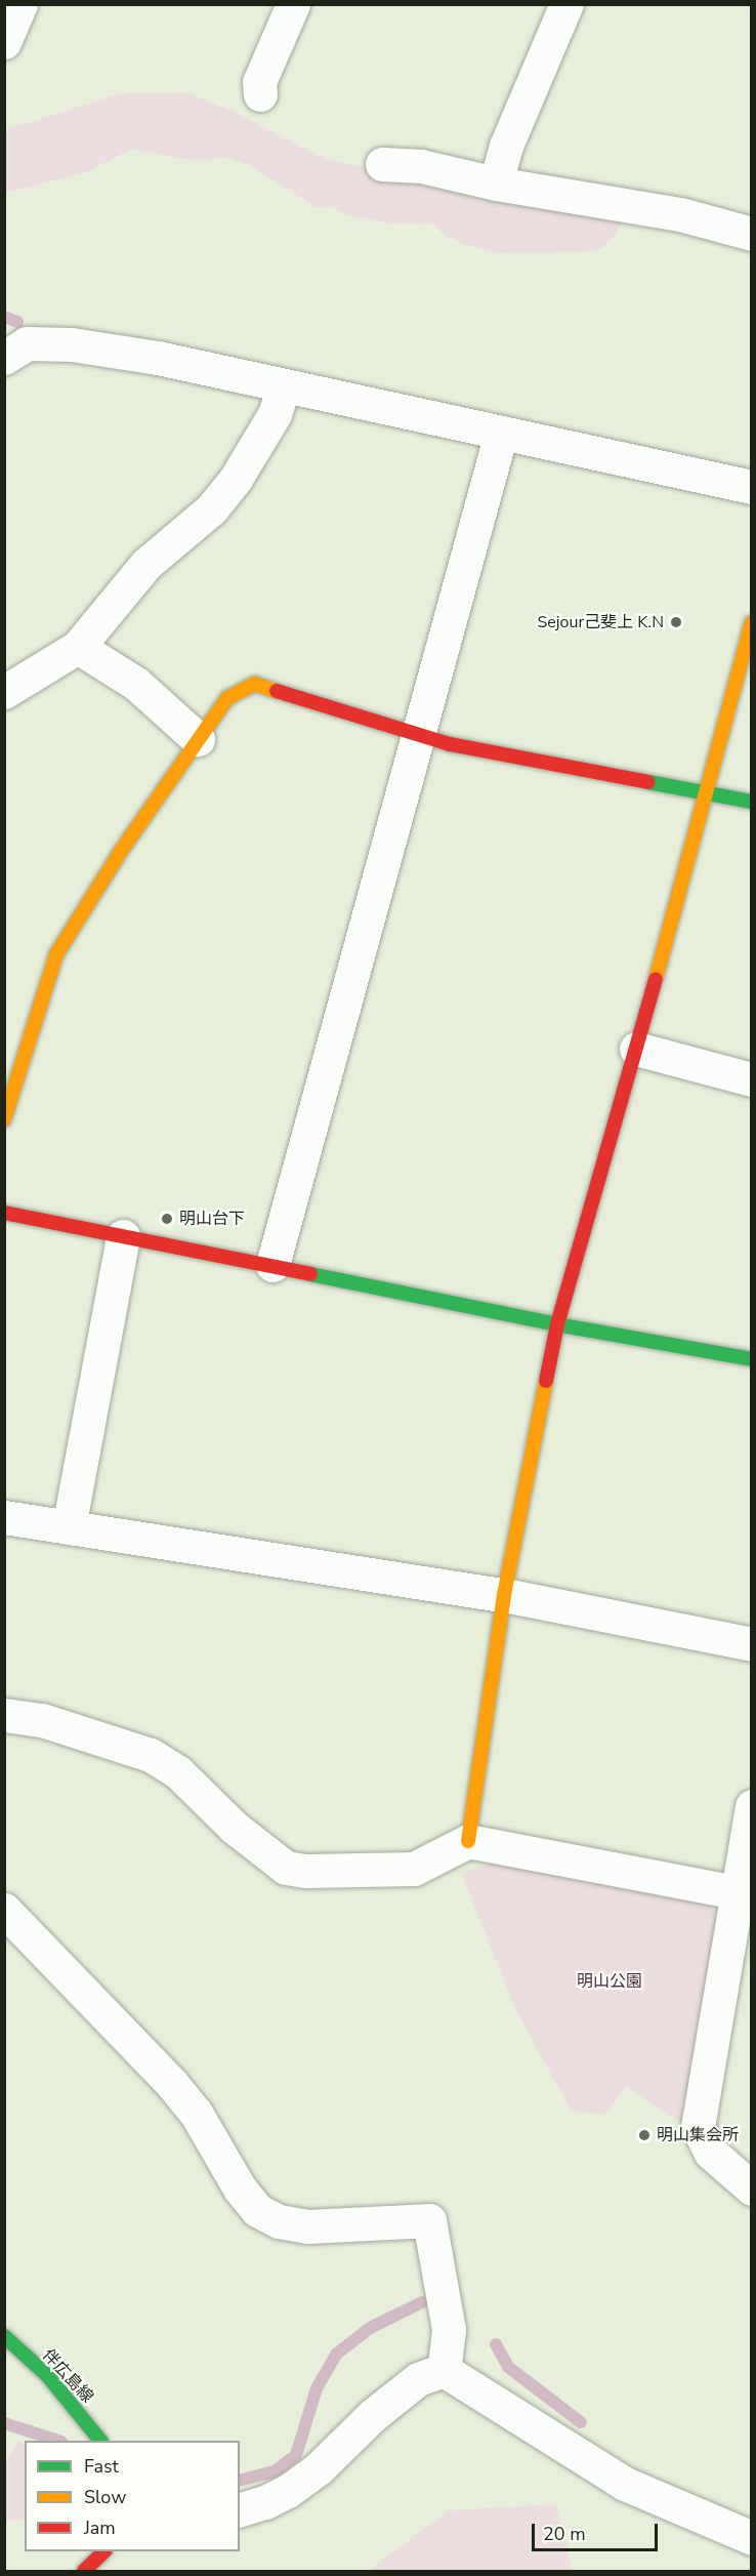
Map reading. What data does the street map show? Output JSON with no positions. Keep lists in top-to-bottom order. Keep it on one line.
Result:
{"streets":{"street":["伴広島線"]},"parks":["明山公園"],"places":["Sejour己斐上 K.N","明山台下","明山集会所"],"legend":["Fast","Slow","Jam"],"scale_bar":"20 m"}
